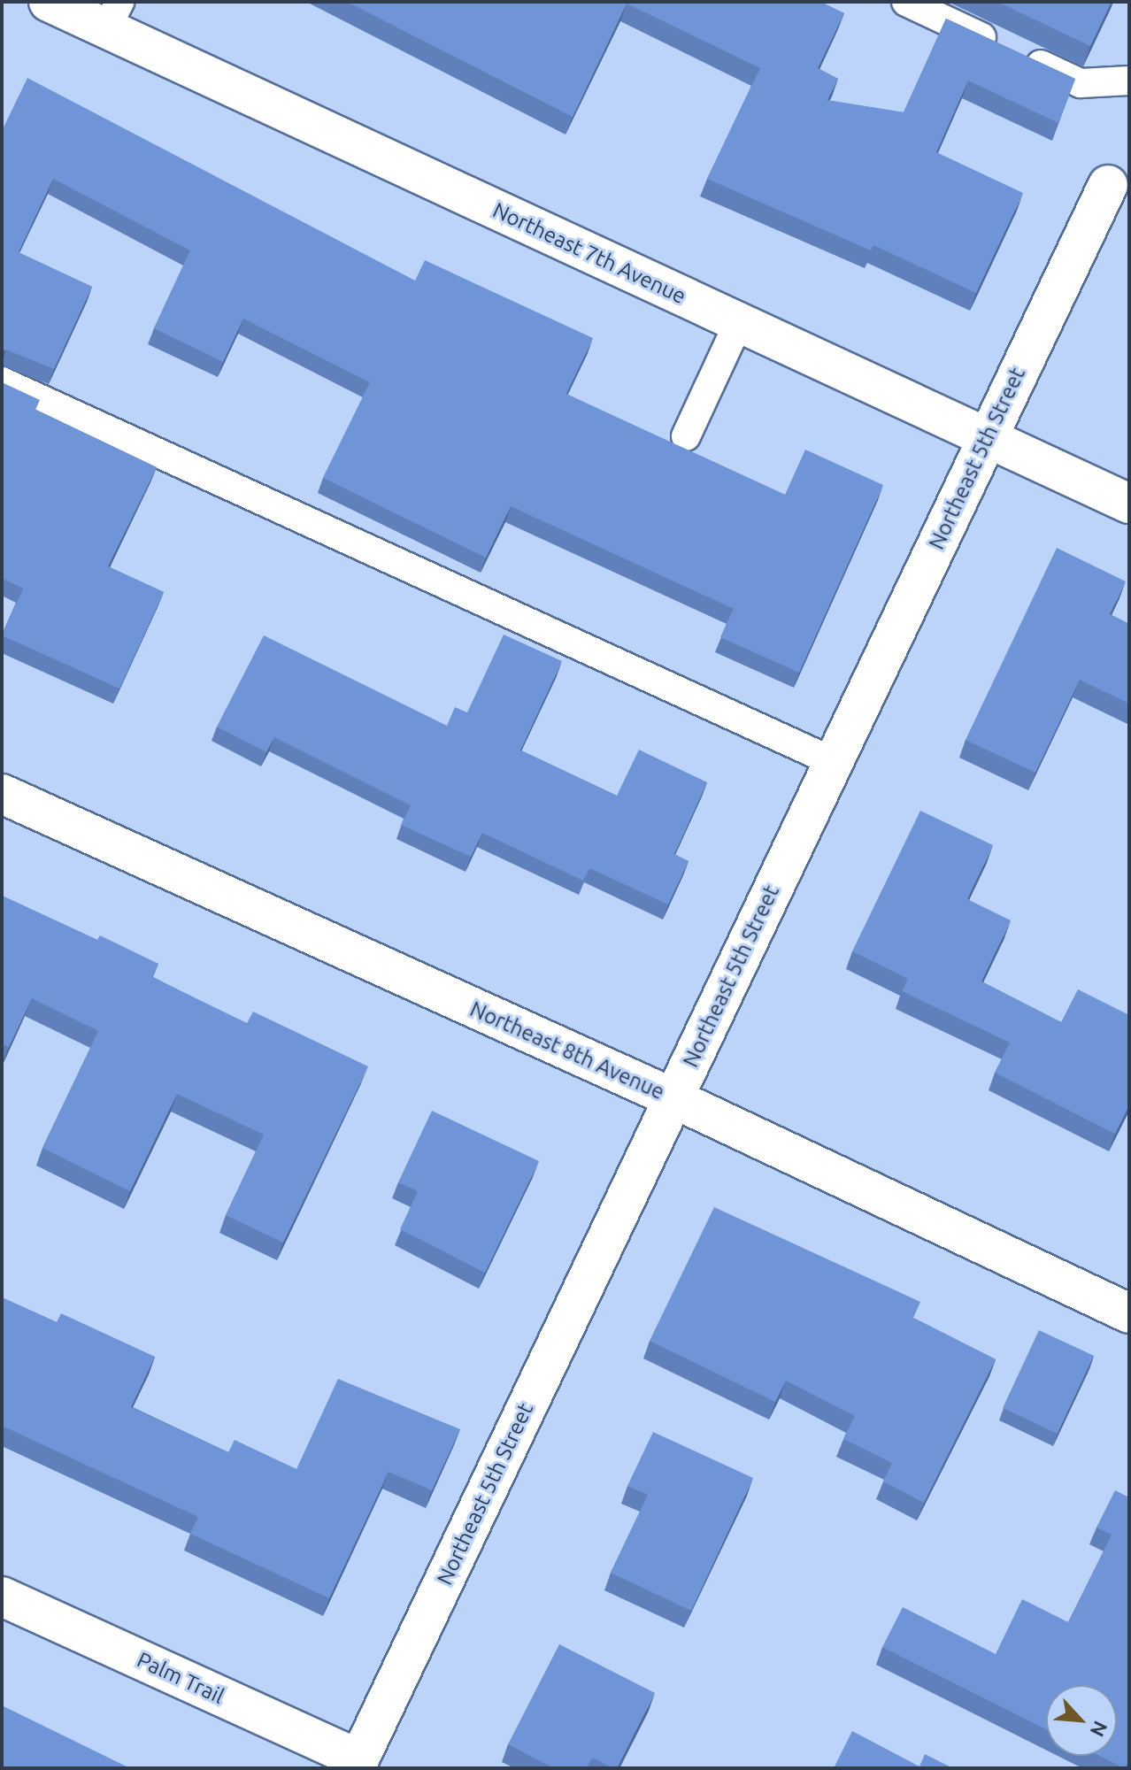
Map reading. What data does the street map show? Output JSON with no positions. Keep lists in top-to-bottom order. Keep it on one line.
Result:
{"streets":{"street":["Northeast 7th Avenue","Northeast 5th Street","Northeast 8th Avenue","Palm Trail"]},"crossings":[["Northeast 7th Avenue","Northeast 5th Street"],["Northeast 5th Street","Northeast 8th Avenue"],["Northeast 5th Street","Palm Trail"]],"north":"bottom right"}
